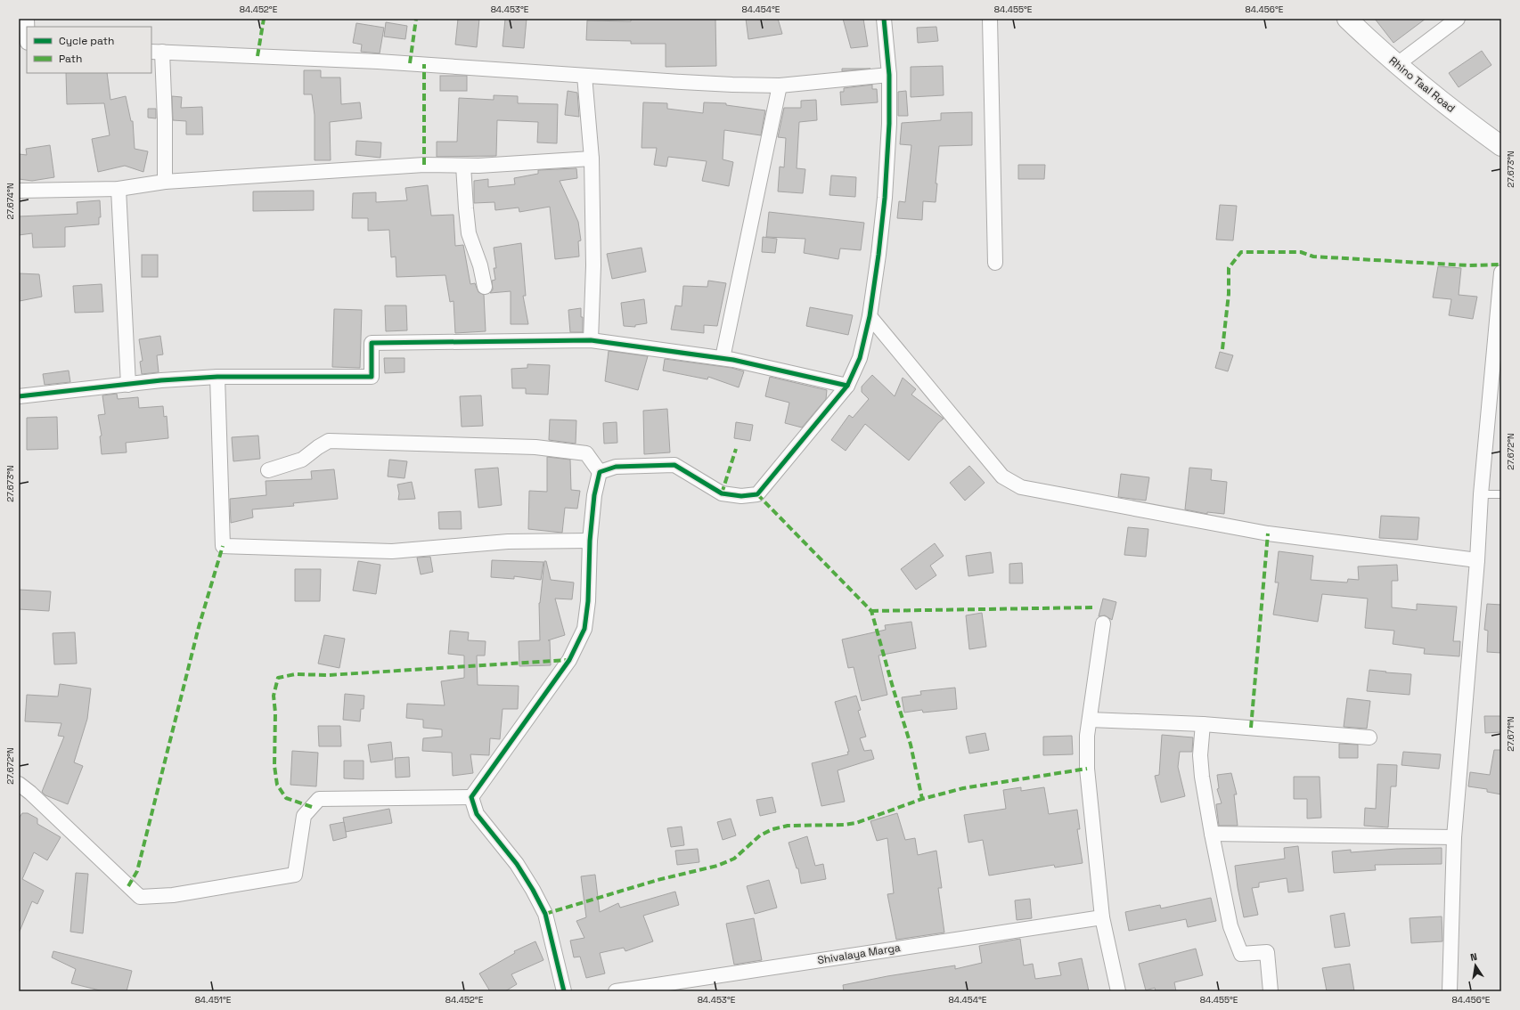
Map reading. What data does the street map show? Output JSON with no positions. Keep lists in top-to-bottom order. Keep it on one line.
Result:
{"streets":{"street":["Rhino Taal Road","Shivalaya Marga"]},"legend":["Cycle path","Path"],"north":"top","coordinates":["84.452°E","84.453°E","84.454°E","84.455°E","84.456°E","27.673°N","27.674°N","27.672°N","27.671°N","84.451°E"]}
